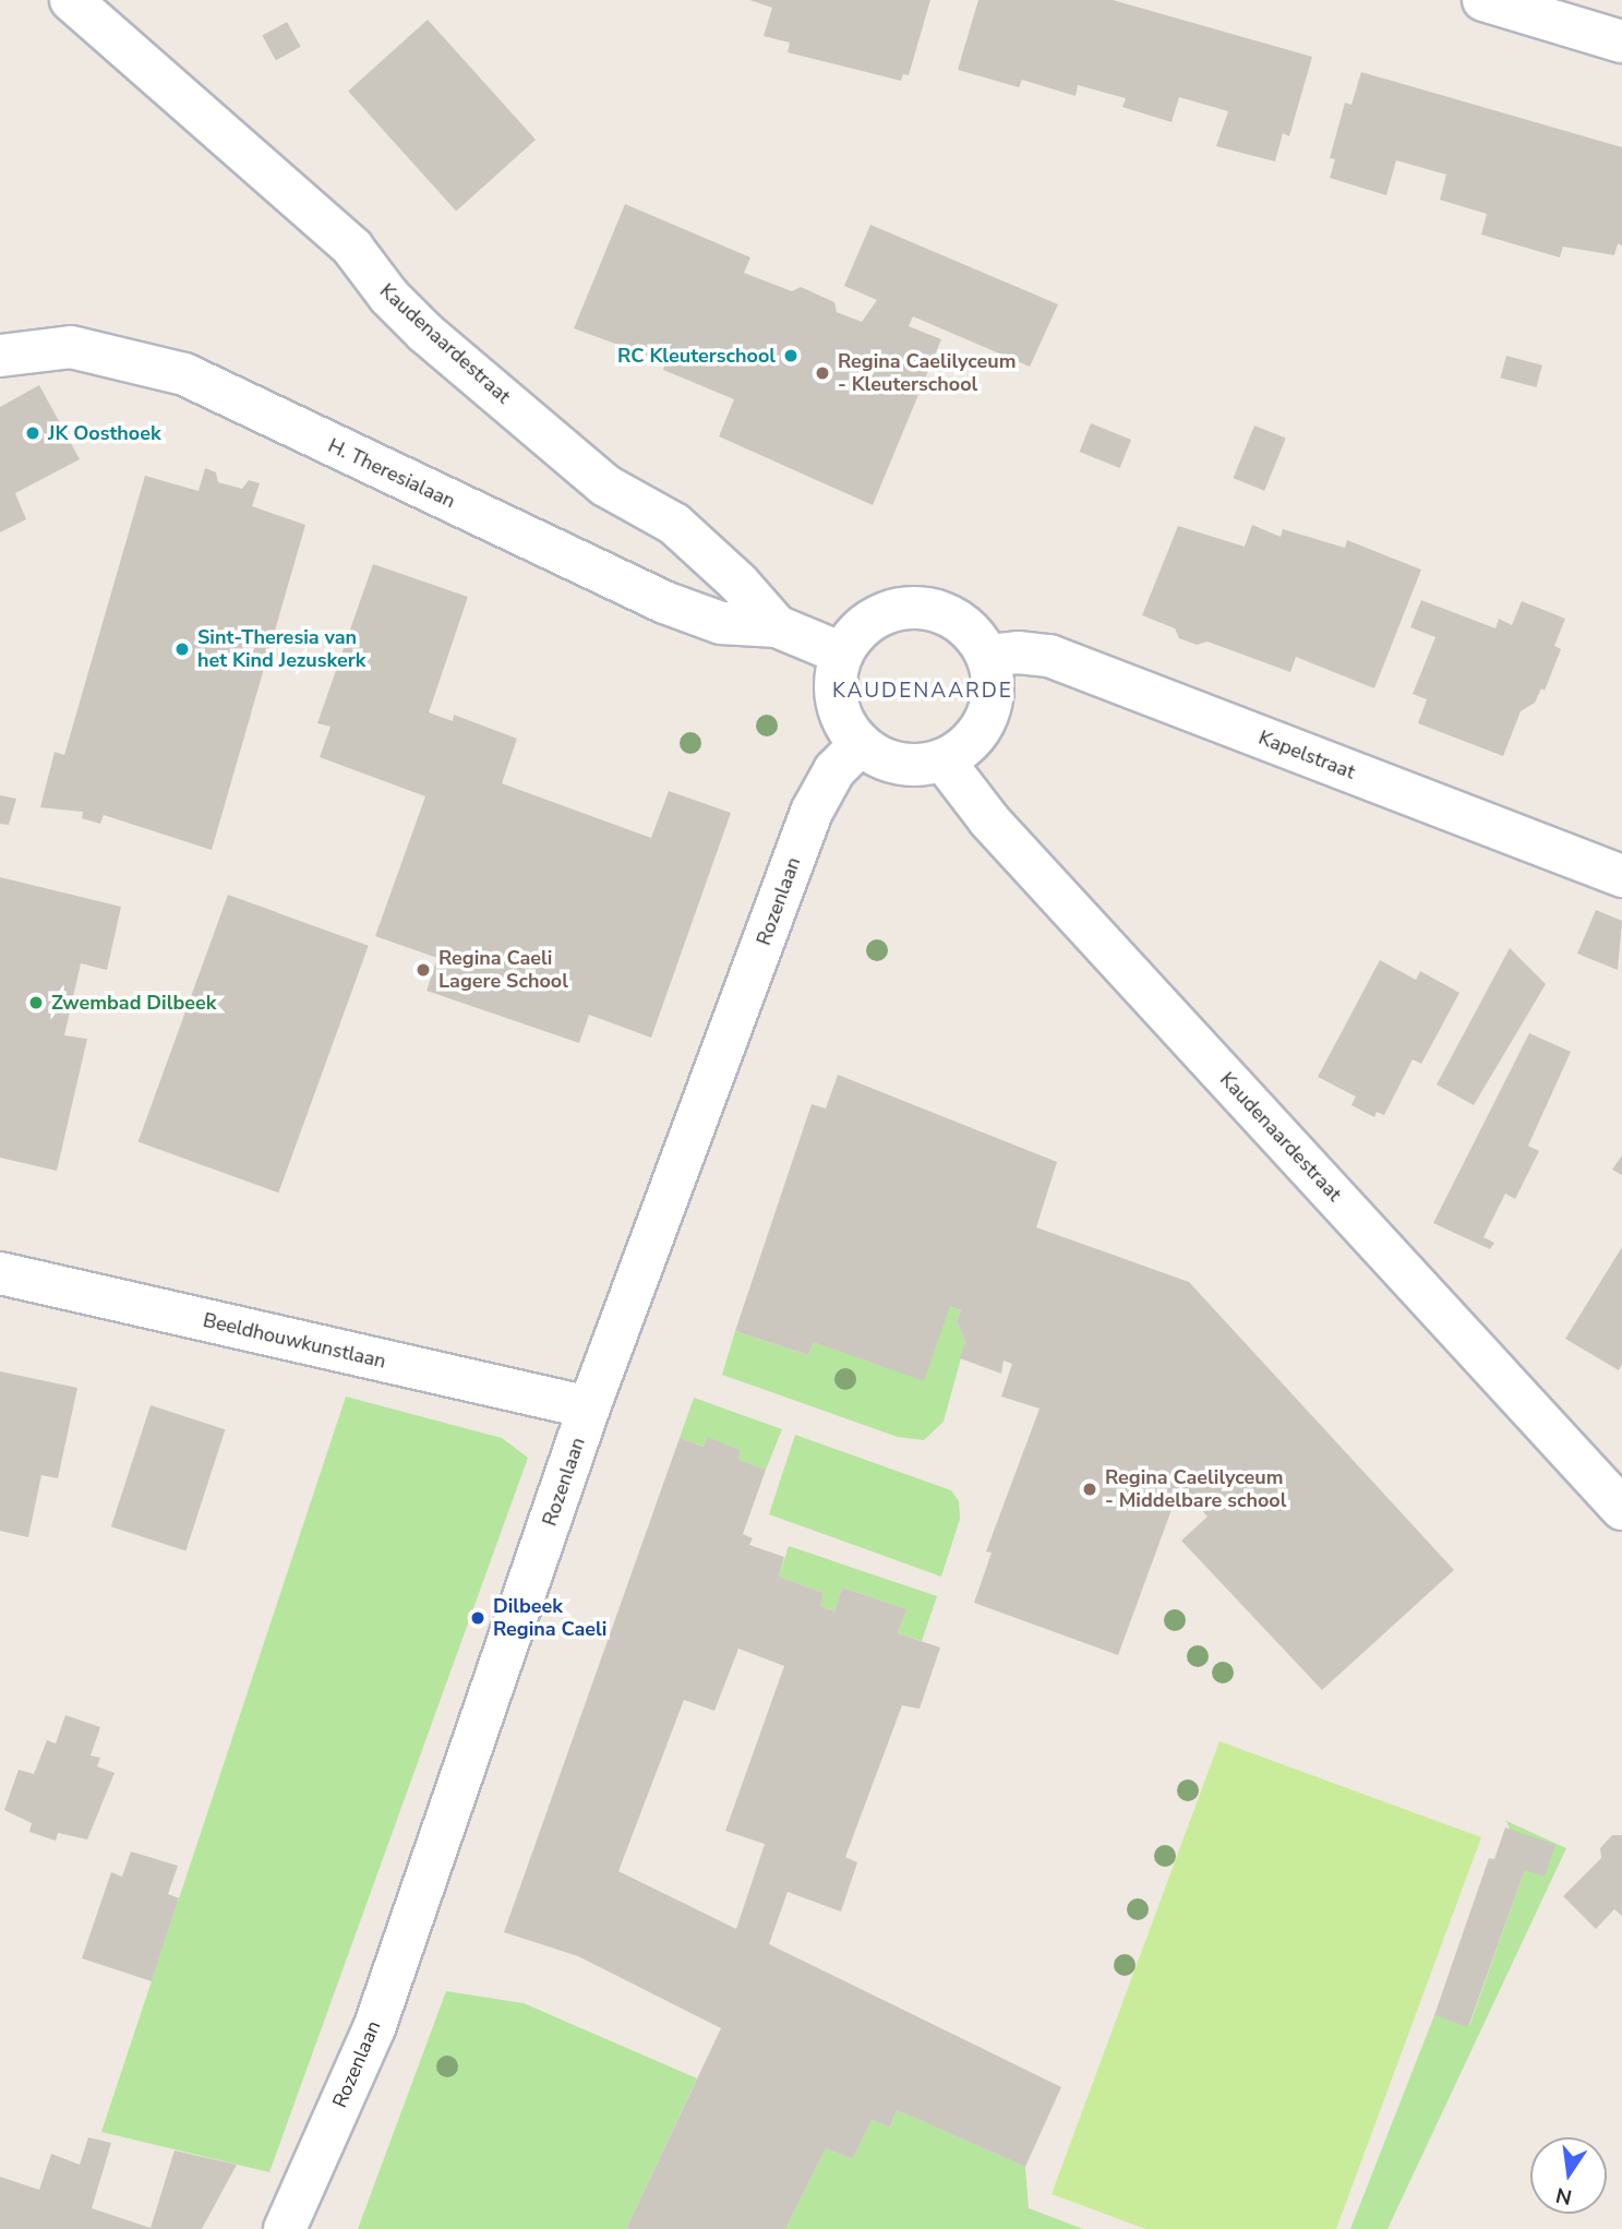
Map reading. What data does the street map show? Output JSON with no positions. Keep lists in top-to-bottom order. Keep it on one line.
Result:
{"streets":{"street":["Kaudenaardestraat","H. Theresialaan","Kapelstraat","Rozenlaan","Beeldhouwkunstlaan"]},"crossings":[["Kaudenaardestraat","H. Theresialaan"],["Kaudenaardestraat","Kapelstraat"],["Kaudenaardestraat","Rozenlaan"],["Kapelstraat","Rozenlaan"],["Rozenlaan","Beeldhouwkunstlaan"]],"districts":["KAUDENAARDE"],"places":["RC Kleuterschool","Regina Caelilyceum - Kleuterschool","JK Oosthoek","Sint-Theresia van het Kind Jezuskerk","Regina Caeli Lagere School","Zwembad Dilbeek","Regina Caelilyceum - Middelbare school","Dilbeek Regina Caeli"],"north":"bottom"}
